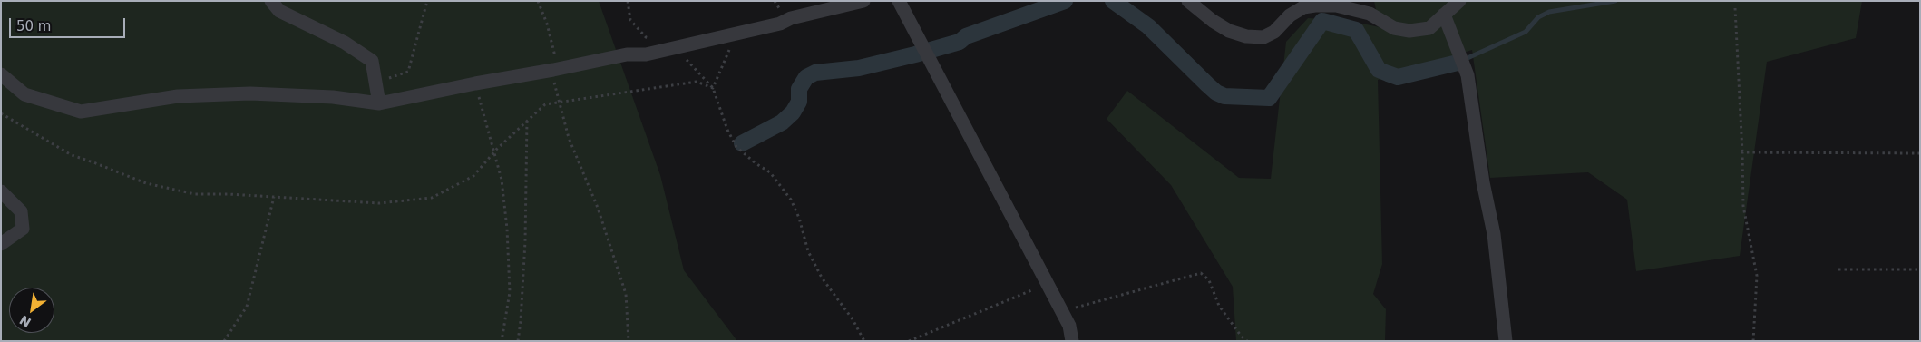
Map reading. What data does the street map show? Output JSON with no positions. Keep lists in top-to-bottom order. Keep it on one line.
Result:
{"scale_bar":"50 m","north":"bottom left"}
